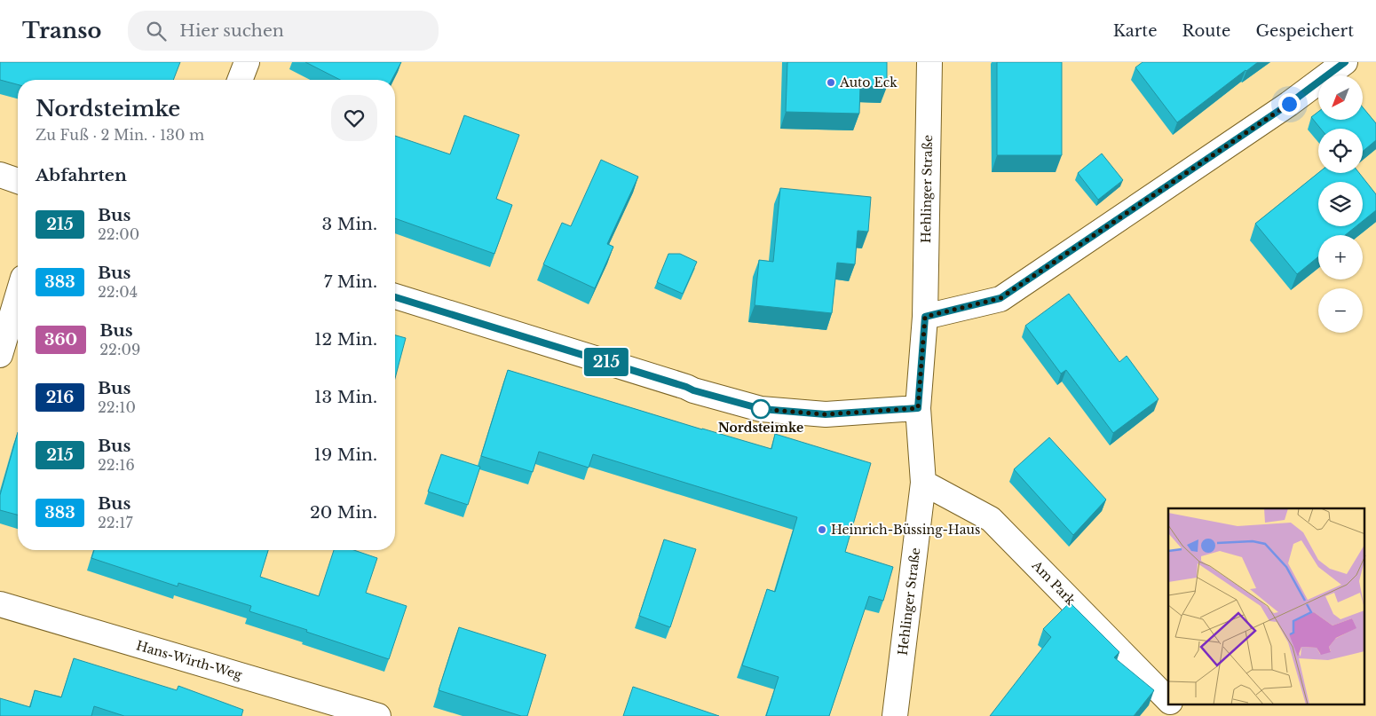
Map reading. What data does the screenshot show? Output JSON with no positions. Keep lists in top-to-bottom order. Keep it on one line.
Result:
{"streets":{"street":["Hehlinger Straße","Am Park","Hans-Wirth-Weg"]},"crossings":[["Hehlinger Straße","Am Park"]],"places":["Auto Eck","Nordsteimke","Heinrich-Büssing-Haus"],"lines":["bus line 215"],"north":"bottom left","page":{"header":"Transo","search":"Hier suchen","nav":["Karte","Route","Gespeichert"],"on_map":"215","map_buttons":["+","−"],"heading":[["Nordsteimke","Zu Fuß · 2 Min. · 130 m"],"Abfahrten"],"list":[{"mark":"215","name":"Bus","note":"22:00","value":"3 Min."},{"mark":"383","name":"Bus","note":"22:04","value":"7 Min."},{"mark":"360","name":"Bus","note":"22:09","value":"12 Min."},{"mark":"216","name":"Bus","note":"22:10","value":"13 Min."},{"mark":"215","name":"Bus","note":"22:16","value":"19 Min."},{"mark":"383","name":"Bus","note":"22:17","value":"20 Min."}]}}
